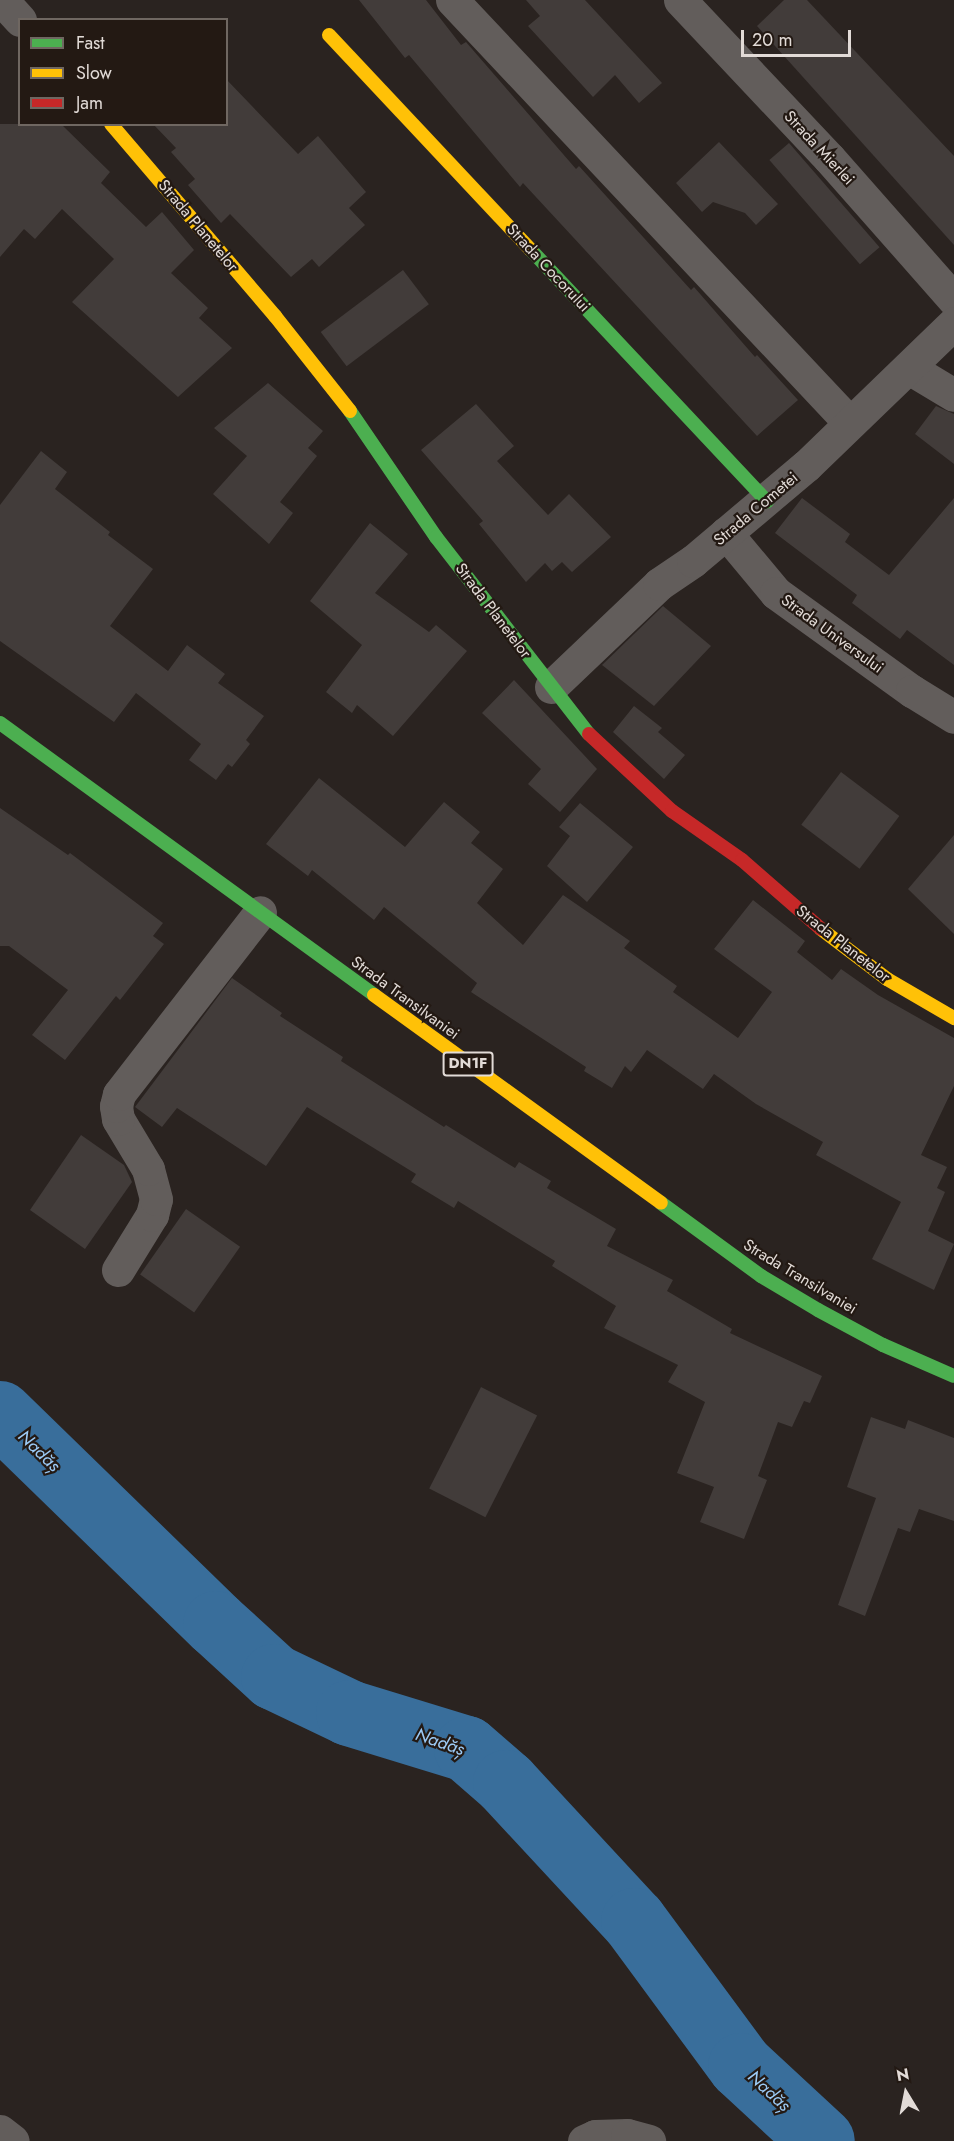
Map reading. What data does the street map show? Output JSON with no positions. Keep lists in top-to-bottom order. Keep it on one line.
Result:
{"streets":{"street":["Strada Mierlei","Strada Planetelor","Strada Cocorului","Strada Cometei","Strada Universului","Strada Transilvaniei","DN1F"]},"crossings":[["Strada Planetelor","Strada Cometei"],["Strada Cocorului","Strada Cometei"],["Strada Cometei","Strada Universului"]],"water":["Nadăș"],"legend":["Fast","Slow","Jam"],"scale_bar":"20 m","north":"top"}
